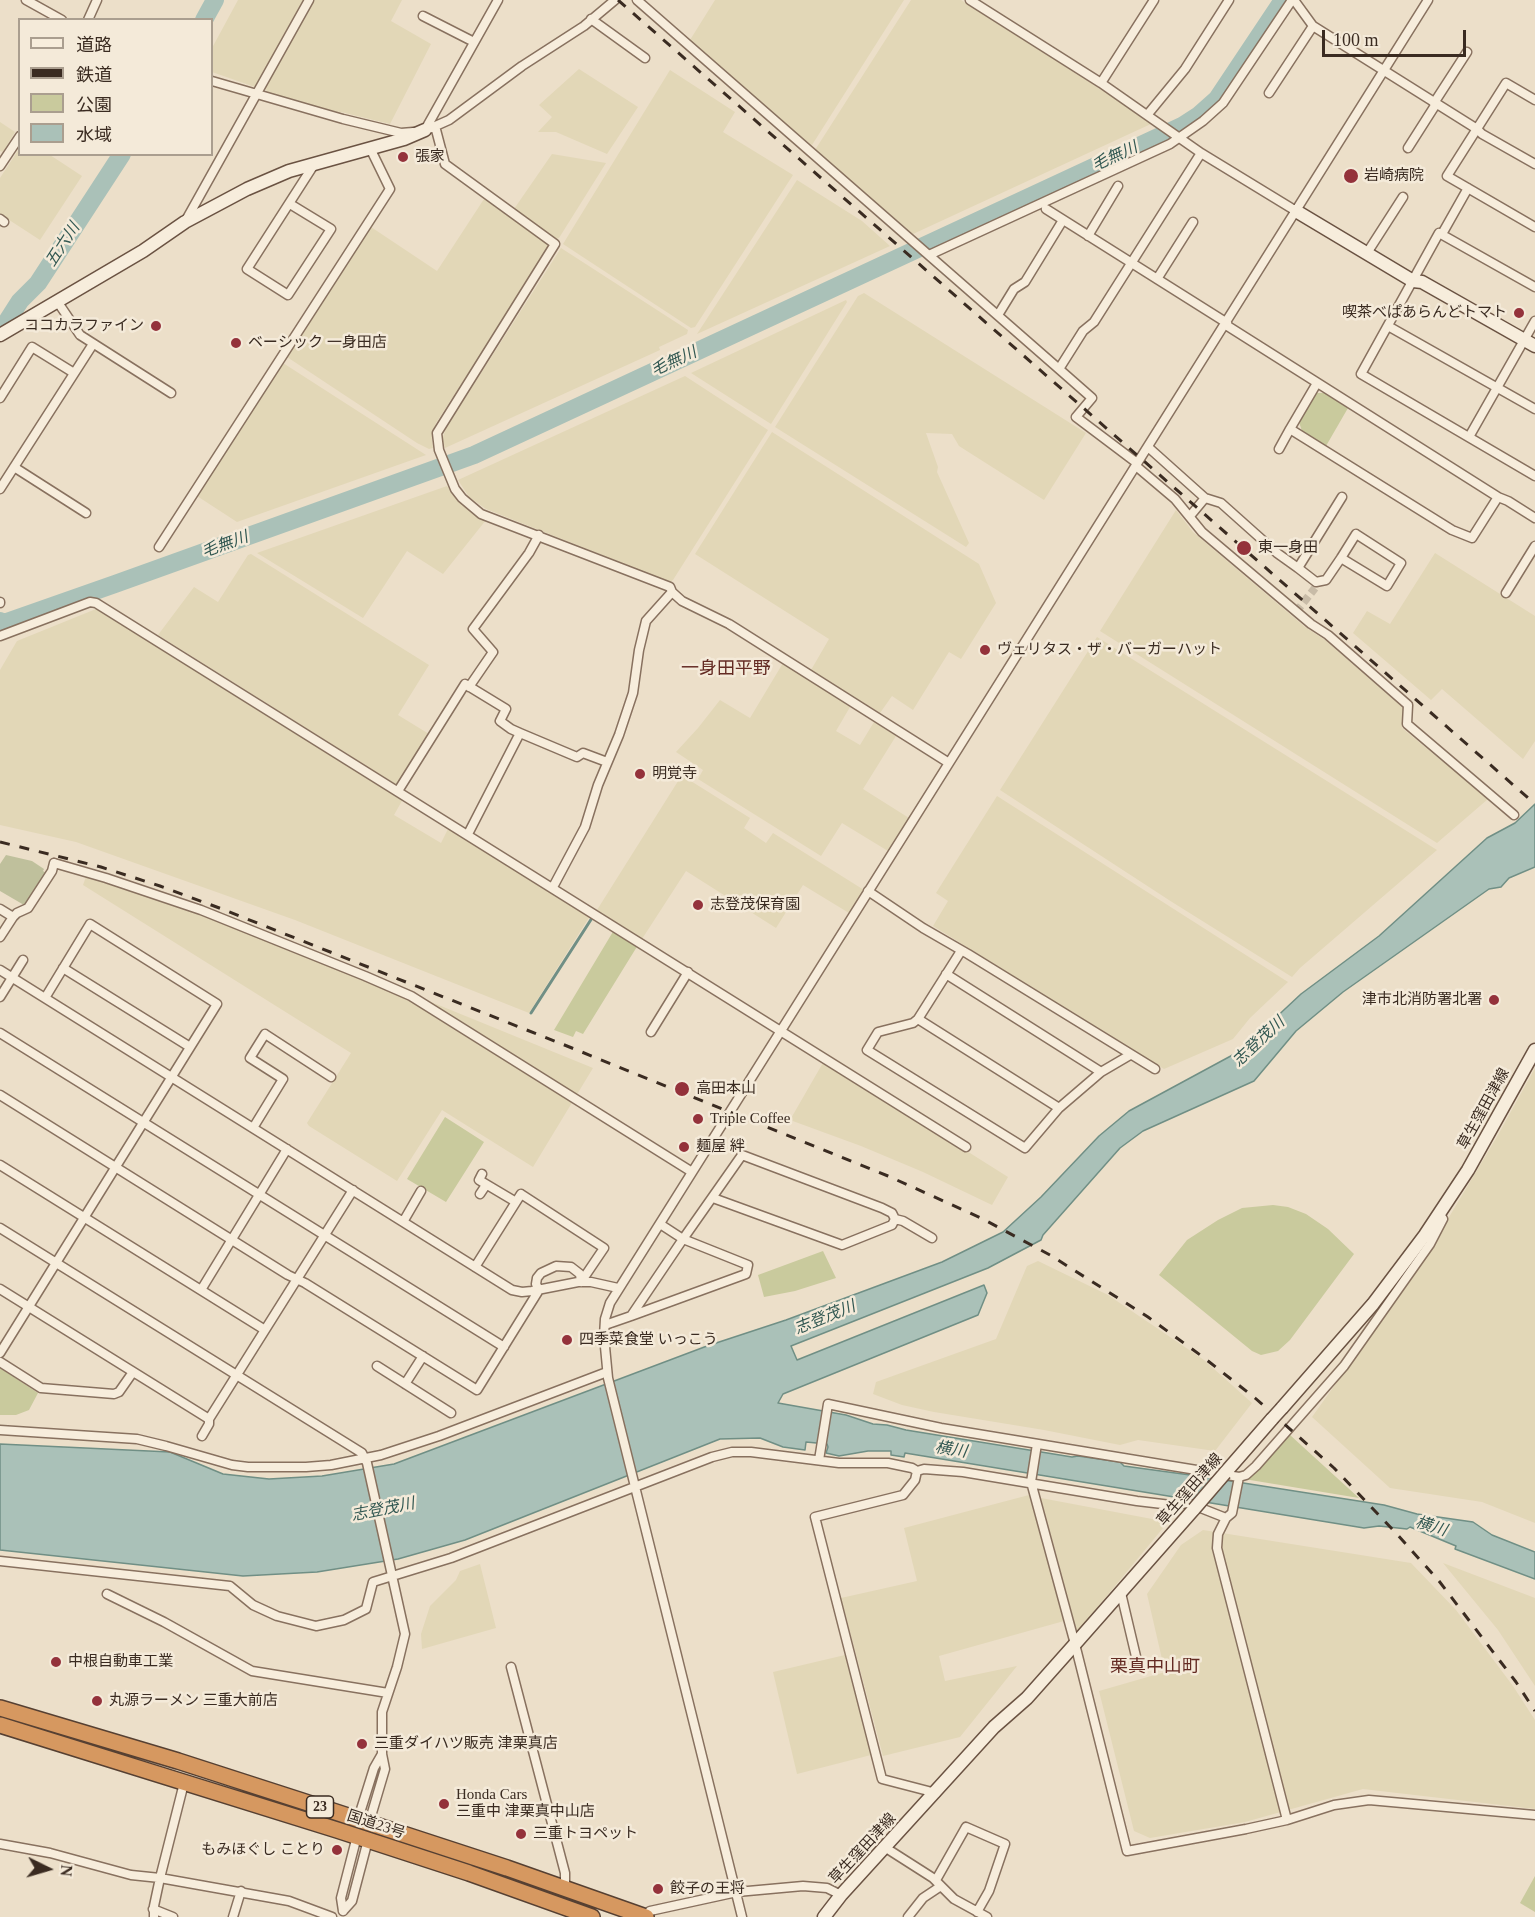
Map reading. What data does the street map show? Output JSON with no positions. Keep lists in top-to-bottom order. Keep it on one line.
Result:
{"streets":{"highway":["23","国道23号"],"main road":["草生窪田津線"]},"districts":["一身田平野","栗真中山町"],"water":["毛無川","五六川","志登茂川","横川"],"places":["張家","岩崎病院","喫茶べぱあらんどトマト","ココカラファイン","ベーシック 一身田店","東一身田","ヴェリタス・ザ・バーガーハット","明覚寺","志登茂保育園","津市北消防署北署","高田本山","Triple Coffee","麺屋 絆","四季菜食堂 いっこう","中根自動車工業","丸源ラーメン 三重大前店","三重ダイハツ販売 津栗真店","Honda Cars 三重中 津栗真中山店","三重トヨペット","もみほぐし ことり","餃子の王将"],"legend":["道路","鉄道","公園","水域"],"scale_bar":"100 m","north":"right"}
